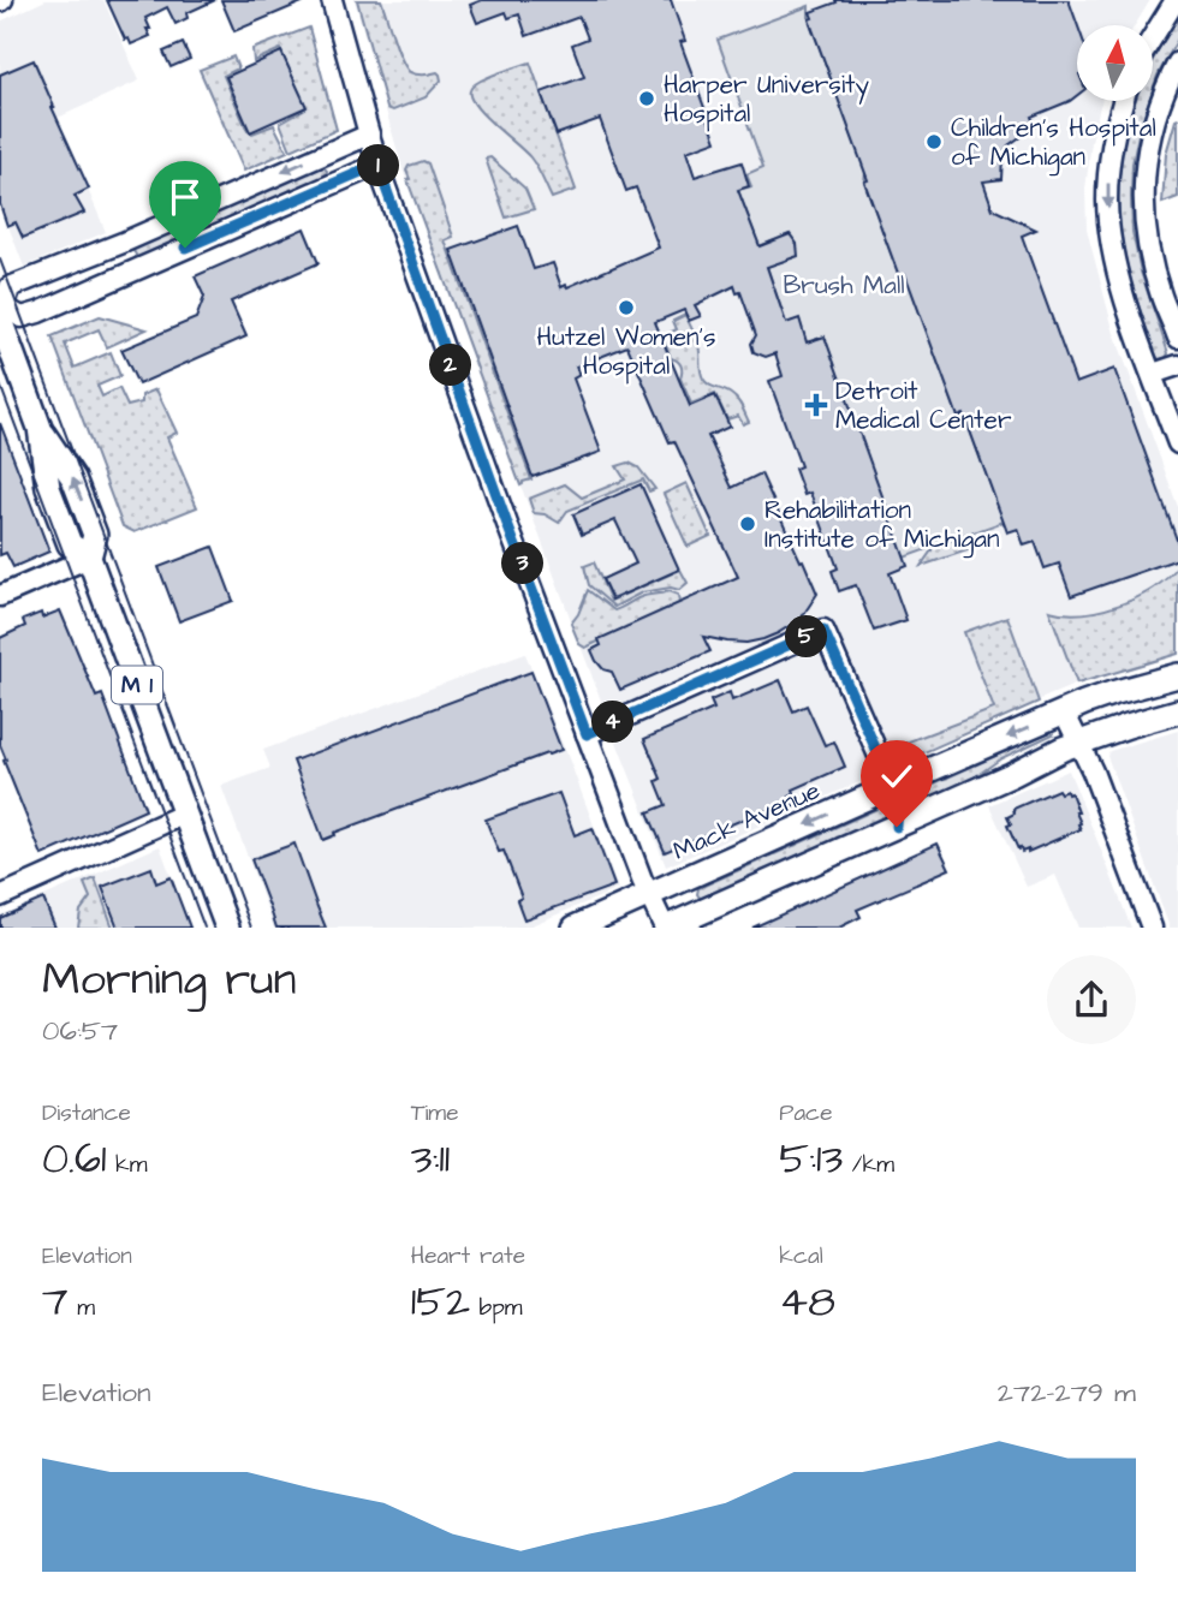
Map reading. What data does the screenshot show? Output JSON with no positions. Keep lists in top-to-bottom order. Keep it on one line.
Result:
{"streets":{"main road":["M 1","Mack Avenue"]},"parks":["Brush Mall"],"places":{"other":["Harper University Hospital","Children's Hospital of Michigan","Hutzel Women's Hospital","Rehabilitation Institute of Michigan"],"health":["Detroit Medical Center"]},"north":"top","page":{"pins":["1","2","3","5","4"],"heading":["Morning run","06:57"],"stats":[["Distance","0.61 km"],["Time","3:11"],["Pace","5:13 /km"],["Elevation","7 m"],["Heart rate","152 bpm"],["kcal","48"]],"chart":["Elevation","272–279 m"]}}
